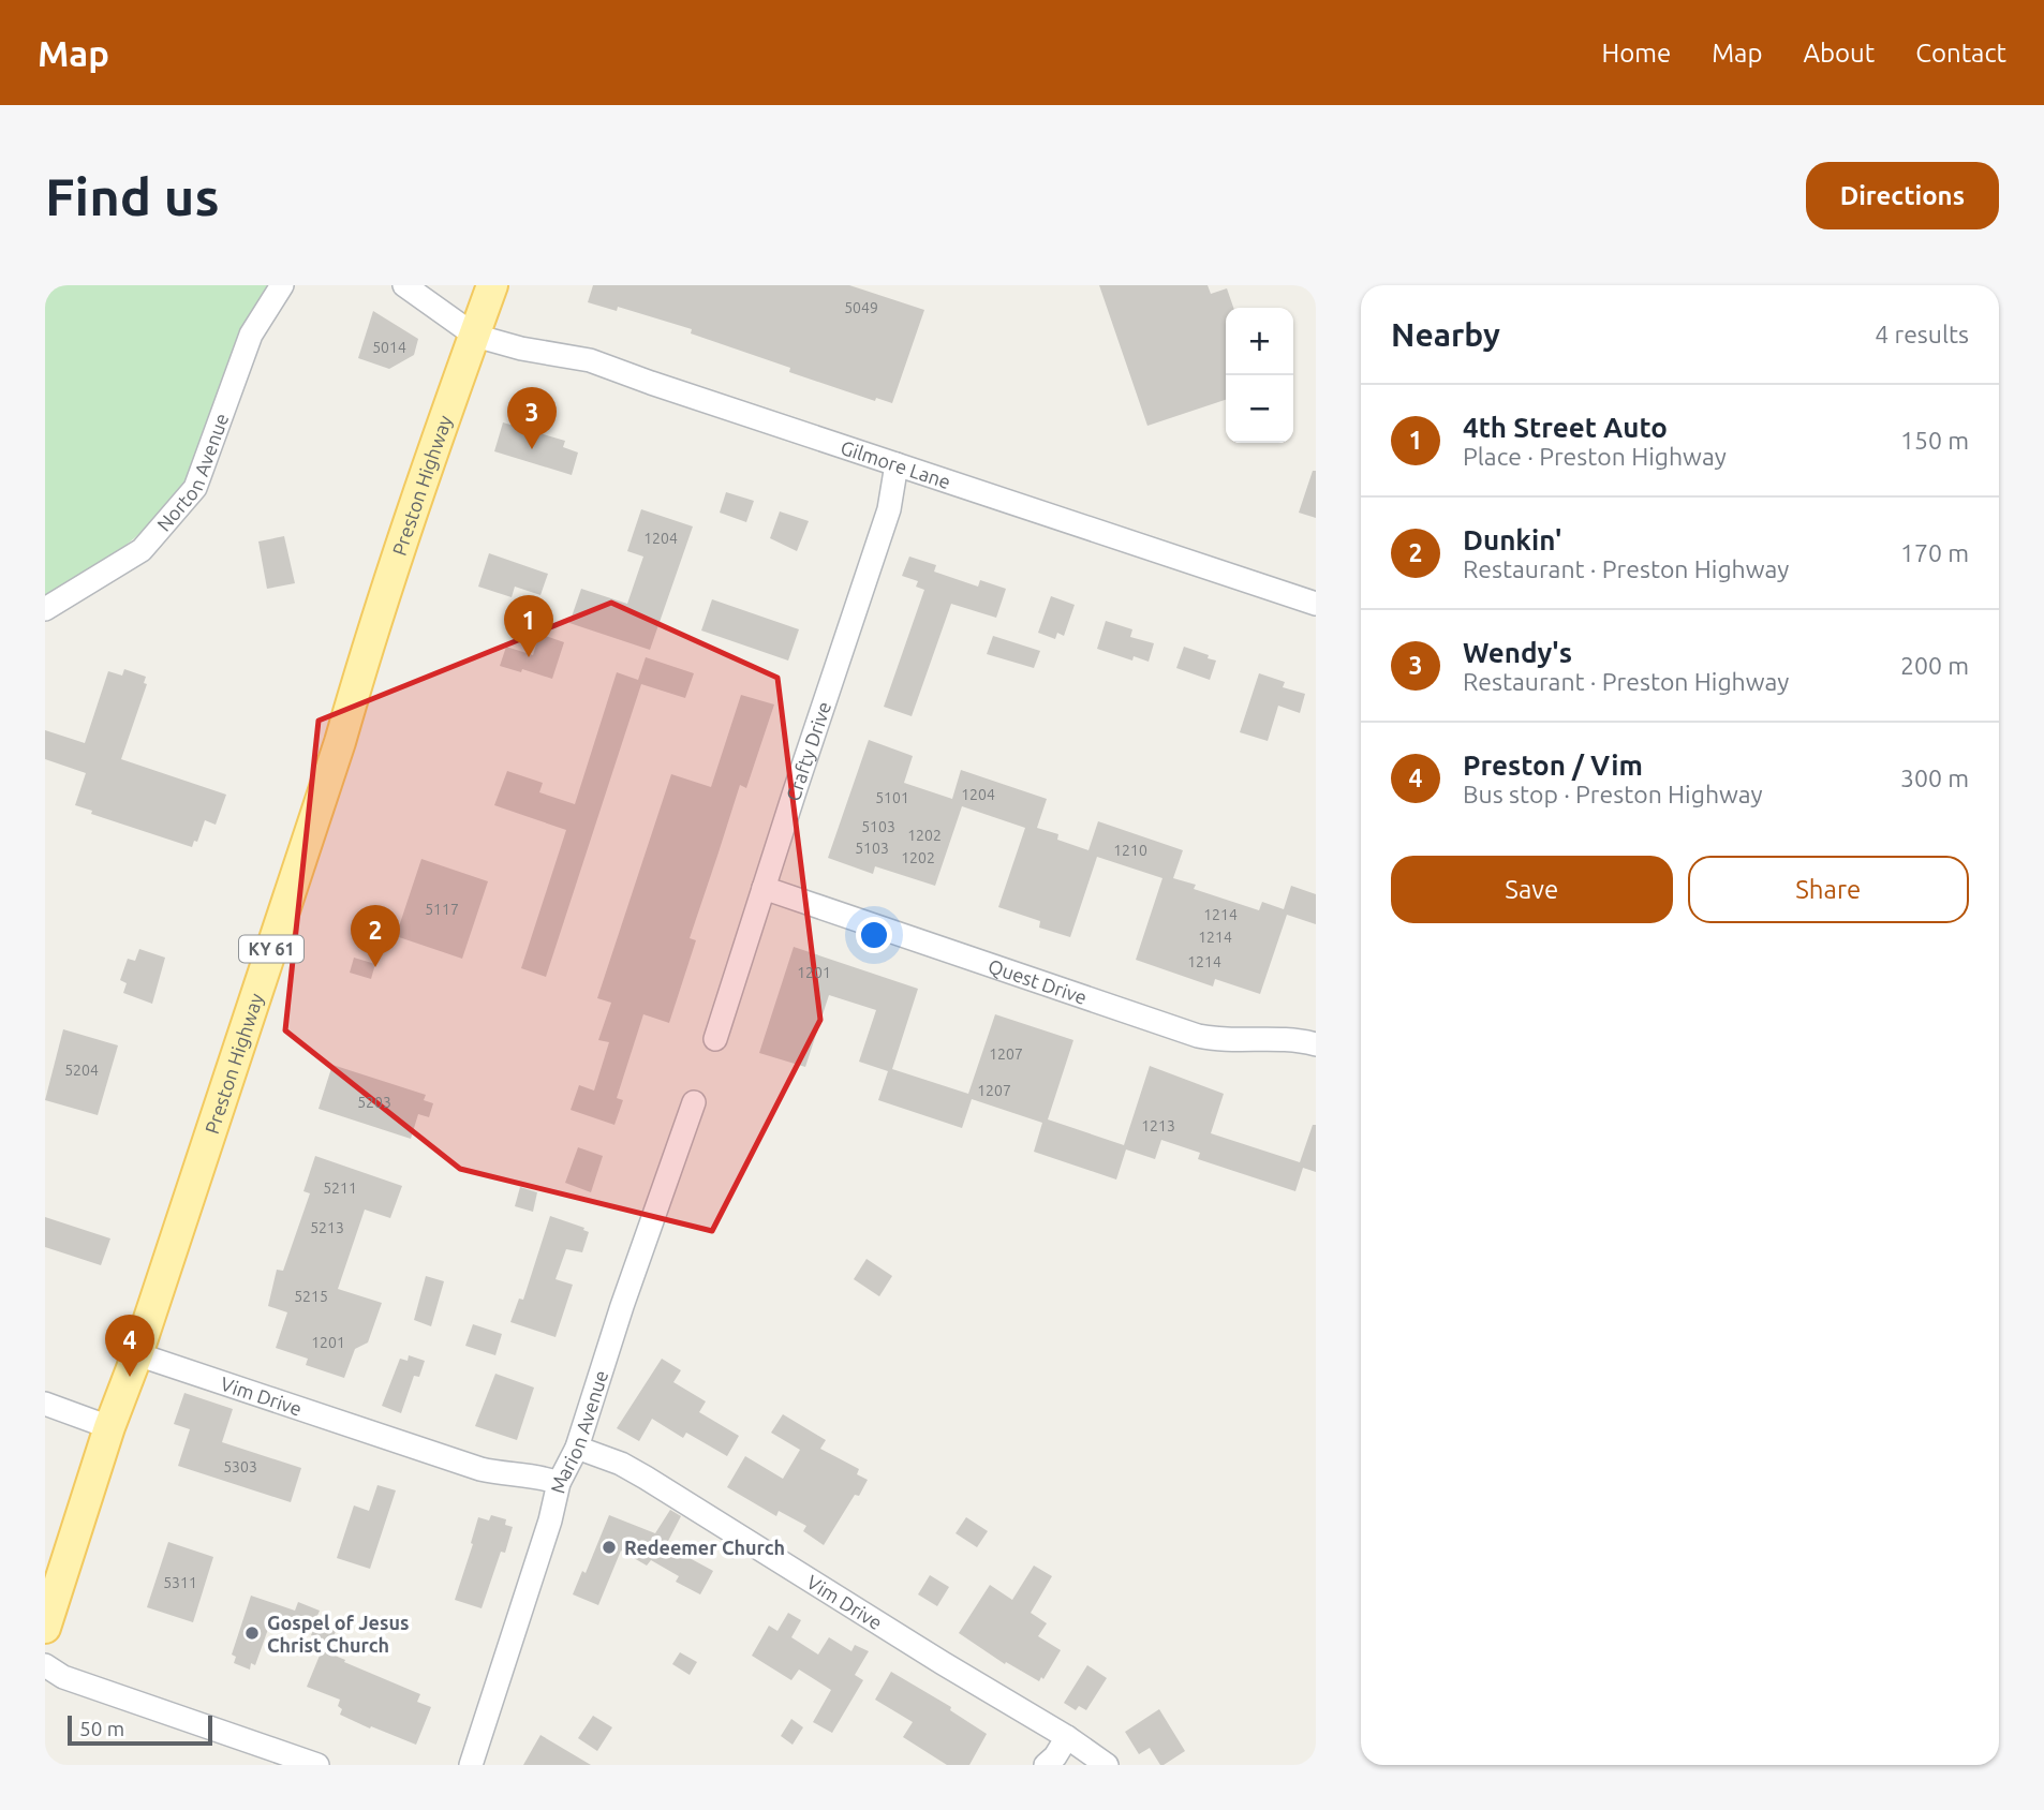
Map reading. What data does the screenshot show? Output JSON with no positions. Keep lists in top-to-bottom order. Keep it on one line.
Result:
{"streets":{"main road":["Preston Highway","KY 61"],"street":["Gilmore Lane","Norton Avenue","Crafty Drive","Quest Drive","Vim Drive","Marion Avenue"]},"crossings":[["Gilmore Lane","Preston Highway"],["Gilmore Lane","Crafty Drive"],["Preston Highway","Vim Drive"],["Crafty Drive","Quest Drive"],["Vim Drive","Marion Avenue"]],"places":["Redeemer Church","Gospel of Jesus Christ Church"],"house_numbers":["5049","5014","1204","1204","5101","5103","1202","5103","1210","1202","5117","1214","1214","1214","1201","1207","5204","1207","5203","1213","5211","5213","5215","1201","5303","5311"],"scale_bar":"50 m","page":{"header":"Map","nav":["Home","Map","About","Contact"],"buttons":["Directions",["Save","Share"]],"title":"Find us","heading":["Nearby","4 results"],"map_buttons":["+","−"],"list":[{"mark":"1","name":"4th Street Auto","note":"Place · Preston Highway","value":"150 m"},{"mark":"2","name":"Dunkin'","note":"Restaurant · Preston Highway","value":"170 m"},{"mark":"3","name":"Wendy's","note":"Restaurant · Preston Highway","value":"200 m"},{"mark":"4","name":"Preston / Vim","note":"Bus stop · Preston Highway","value":"300 m"}],"pins":["3","1","2","4"],"scale":"50 m"}}
